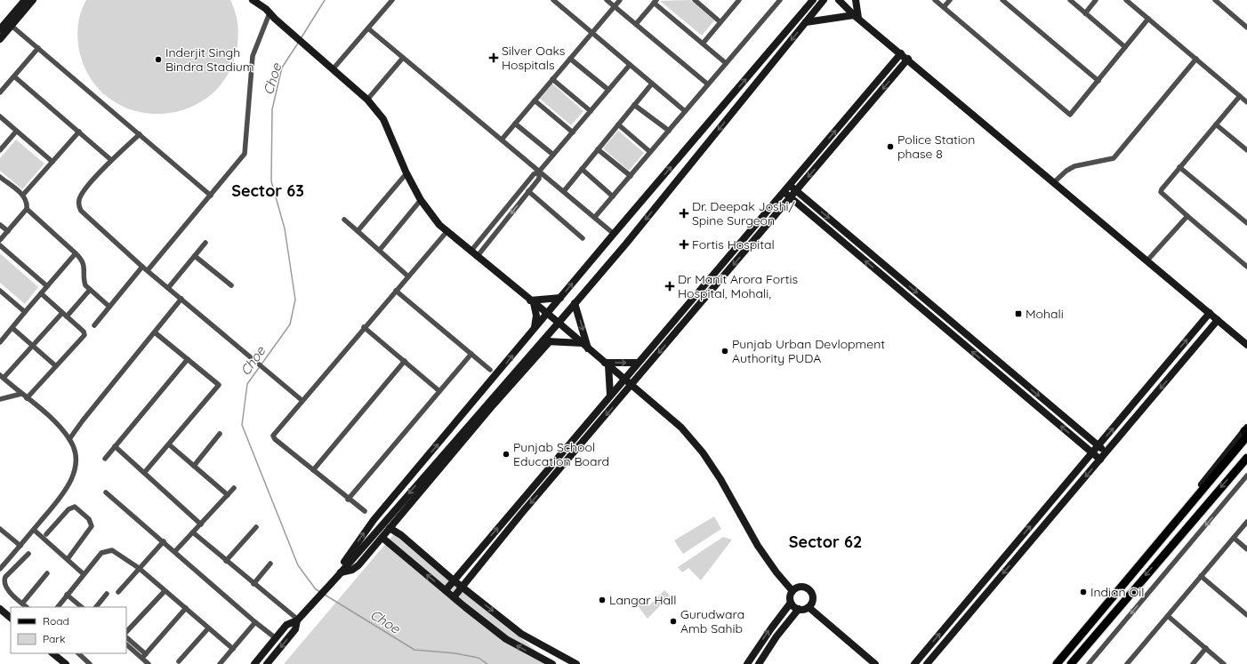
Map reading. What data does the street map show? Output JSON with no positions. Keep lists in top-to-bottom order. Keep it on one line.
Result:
{"districts":["Sector 63","Sector 62"],"water":["Choe"],"places":{"health":["Silver Oaks Hospitals","Dr. Deepak Joshi/ Spine Surgeon","Fortis Hospital","Dr Manit Arora Fortis Hospital, Mohali,"],"other":["Inderjit Singh Bindra Stadium","Police Station phase 8","Punjab Urban Devlopment Authority PUDA","Punjab School Education Board","Indian Oil","Langar Hall","Gurudwara Amb Sahib"],"transit":["Mohali"]},"legend":["Road","Park"]}
